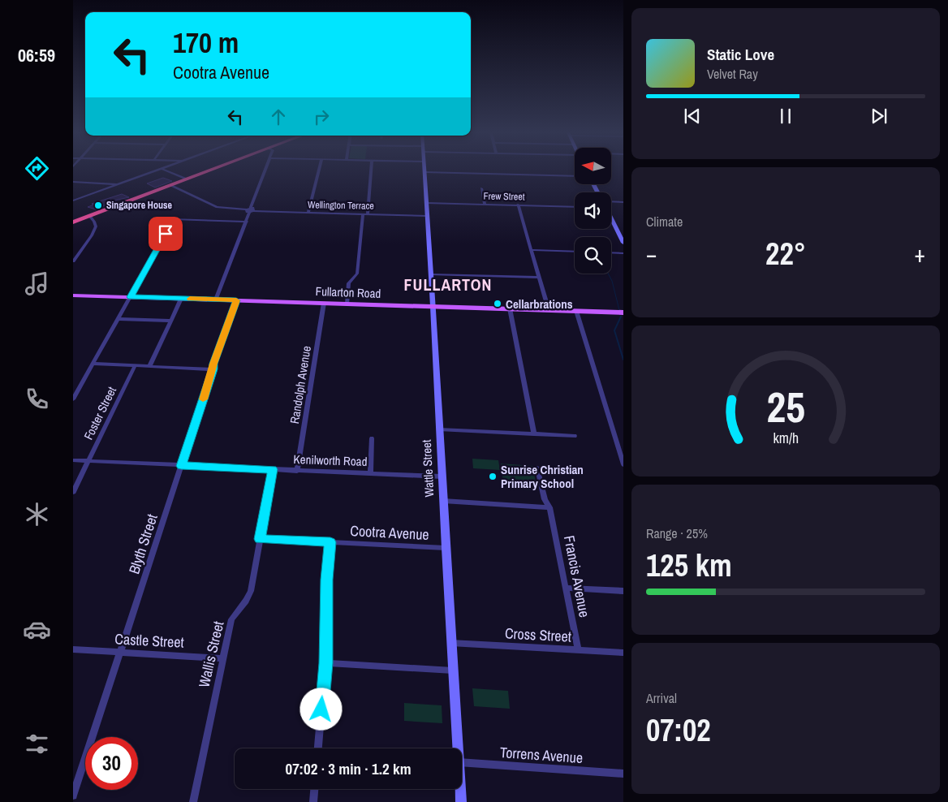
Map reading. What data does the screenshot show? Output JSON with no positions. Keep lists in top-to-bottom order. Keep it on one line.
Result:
{"streets":{"main road":["Fullarton Road"],"street":["Frew Street","Wellington Terrace","Randolph Avenue","Foster Street","Kenilworth Road","Wattle Street","Cootra Avenue","Blyth Street","Francis Avenue","Cross Street","Castle Street","Wallis Street","Torrens Avenue"]},"crossings":[["Frew Street","Wattle Street"],["Wellington Terrace","Wattle Street"],["Fullarton Road","Randolph Avenue"],["Fullarton Road","Wattle Street"],["Fullarton Road","Blyth Street"],["Randolph Avenue","Kenilworth Road"],["Foster Street","Kenilworth Road"],["Kenilworth Road","Wattle Street"],["Kenilworth Road","Blyth Street"],["Kenilworth Road","Wallis Street"],["Wattle Street","Cootra Avenue"],["Wattle Street","Cross Street"],["Cootra Avenue","Wallis Street"],["Blyth Street","Castle Street"],["Francis Avenue","Cross Street"],["Castle Street","Wallis Street"]],"districts":["FULLARTON"],"places":["Singapore House","Cellarbrations","Sunrise Christian Primary School"],"north":"left","page":{"tabs":"06:59","turn":["170 m","Cootra Avenue"],"song":["Static Love","Velvet Ray"],"tile":["Climate",["Range · 25%","125 km"],["Arrival","07:02"]],"heat":["−","22°","+"],"limit":"30","trip":"07:02 · 3 min · 1.2 km","gauge":["25","km/h"]}}
